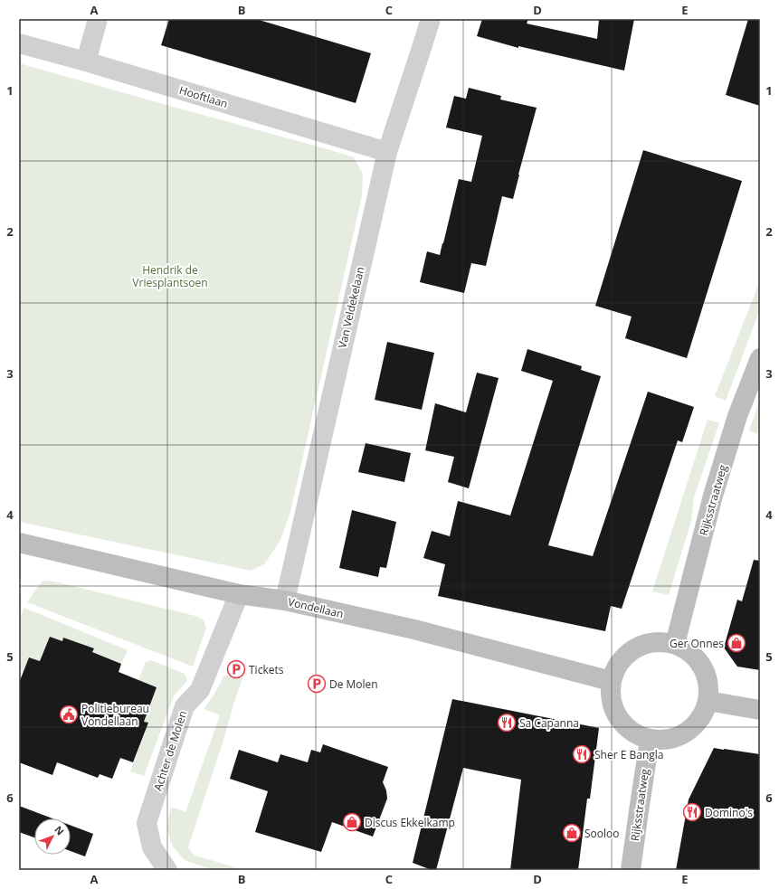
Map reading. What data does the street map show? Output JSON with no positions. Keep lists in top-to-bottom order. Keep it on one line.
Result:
{"streets":{"main road":["Rijksstraatweg","Vondellaan"],"street":["Hooftlaan","Van Veldekelaan","Achter de Molen"]},"crossings":[["Hooftlaan","Van Veldekelaan"],["Van Veldekelaan","Vondellaan"],["Rijksstraatweg","Vondellaan"],["Vondellaan","Achter de Molen"]],"parks":["Hendrik de Vriesplantsoen"],"places":{"shop":["Ger Onnes","Discus Ekkelkamp","Sooloo"],"parking":["Tickets","De Molen"],"public building":["Politiebureau Vondellaan"],"restaurant":["Sa Capanna","Sher E Bangla","Domino's"]},"north":"top right","grid":{"columns":["A","B","C","D","E"],"rows":["1","2","3","4","5","6"]}}
